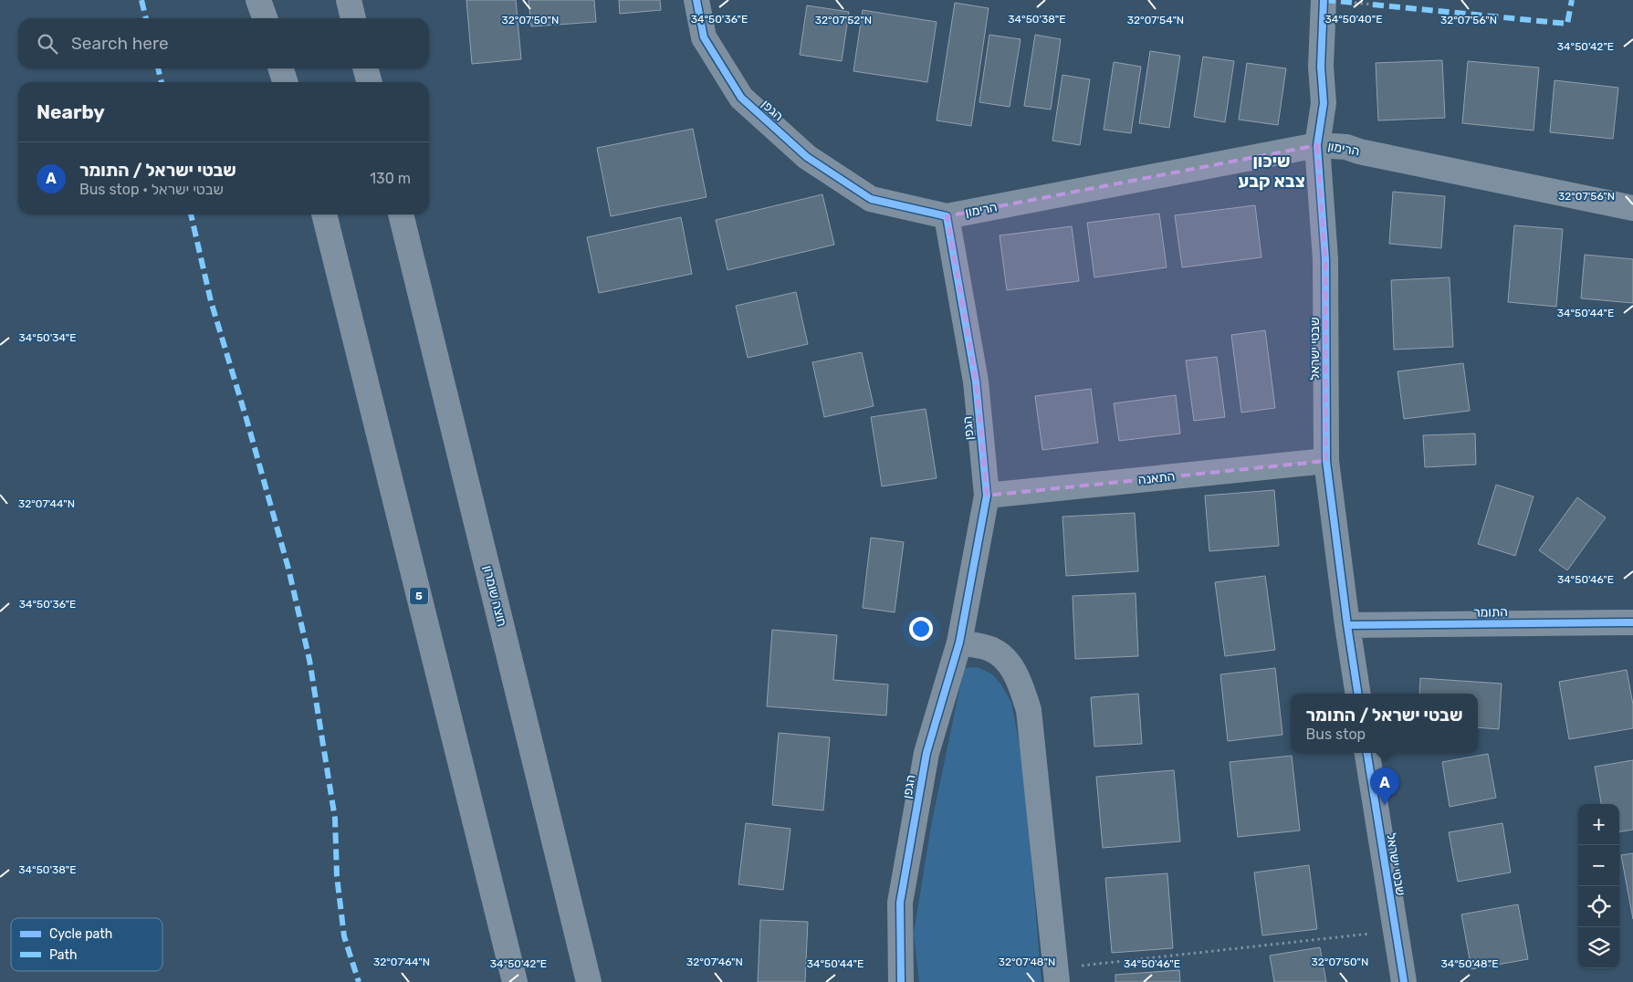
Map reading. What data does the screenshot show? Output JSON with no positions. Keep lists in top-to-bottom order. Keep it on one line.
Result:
{"streets":{"highway":["5","חוצה שומרון"],"street":["הגפן","הרימון","שבטי ישראל","התאנה","התומר"]},"crossings":[["הגפן","הרימון"],["הגפן","התאנה"],["הרימון","שבטי ישראל"],["שבטי ישראל","התאנה"],["שבטי ישראל","התומר"]],"districts":["שיכון צבא קבע"],"legend":["Cycle path","Path"],"page":{"search":"Search here","heading":"Nearby","list":[{"mark":"A","name":"שבטי ישראל / התומר","note":"Bus stop · שבטי ישראל","value":"130 m"}],"popup":["שבטי ישראל / התומר","Bus stop"],"pins":"A","map_buttons":["+","−"]},"coordinates":["34°50'36\"E","34°50'38\"E","34°50'40\"E","32°07'50\"N","32°07'52\"N","32°07'54\"N","32°07'56\"N","34°50'42\"E","34°50'44\"E","34°50'34\"E","32°07'44\"N","34°50'46\"E","32°07'46\"N","32°07'48\"N","34°50'48\"E"]}
